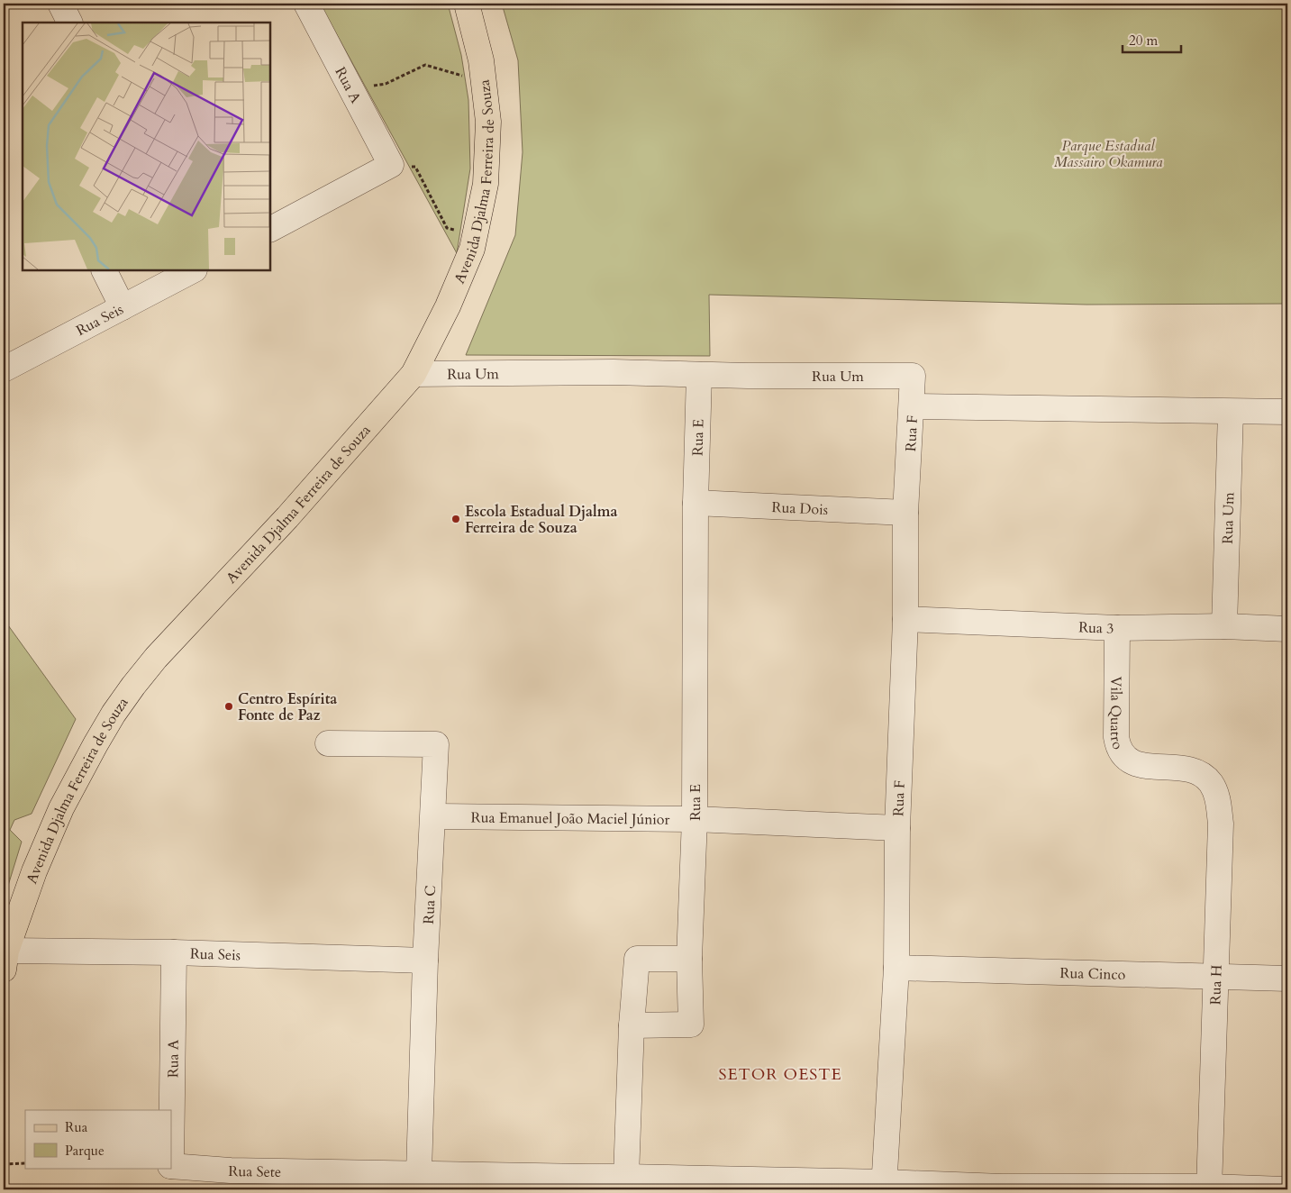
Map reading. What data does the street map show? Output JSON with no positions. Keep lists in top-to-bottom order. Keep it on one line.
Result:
{"streets":{"main road":["Avenida Djalma Ferreira de Souza"],"street":["Rua A","Rua Seis","Rua Um","Rua F","Rua E","Rua Dois","Rua 3","Vila Quatro","Rua Emanuel João Maciel Júnior","Rua C","Rua Cinco","Rua H","Rua Sete"]},"crossings":[["Rua A","Rua Seis"],["Avenida Djalma Ferreira de Souza","Rua Seis"],["Avenida Djalma Ferreira de Souza","Rua Um"],["Rua Seis","Rua C"],["Rua Um","Rua F"],["Rua Um","Rua E"],["Rua Um","Rua 3"],["Rua F","Rua Dois"],["Rua F","Rua 3"],["Rua F","Rua Emanuel João Maciel Júnior"],["Rua F","Rua Cinco"],["Rua F","Rua Sete"],["Rua E","Rua Dois"],["Rua E","Rua Emanuel João Maciel Júnior"],["Rua 3","Vila Quatro"],["Vila Quatro","Rua H"],["Rua Emanuel João Maciel Júnior","Rua C"],["Rua C","Rua Sete"],["Rua Cinco","Rua H"],["Rua H","Rua Sete"]],"districts":["SETOR OESTE"],"parks":["Parque Estadual Massairo Okamura"],"places":["Escola Estadual Djalma Ferreira de Souza","Centro Espírita Fonte de Paz"],"legend":["Rua","Parque"],"scale_bar":"20 m"}
